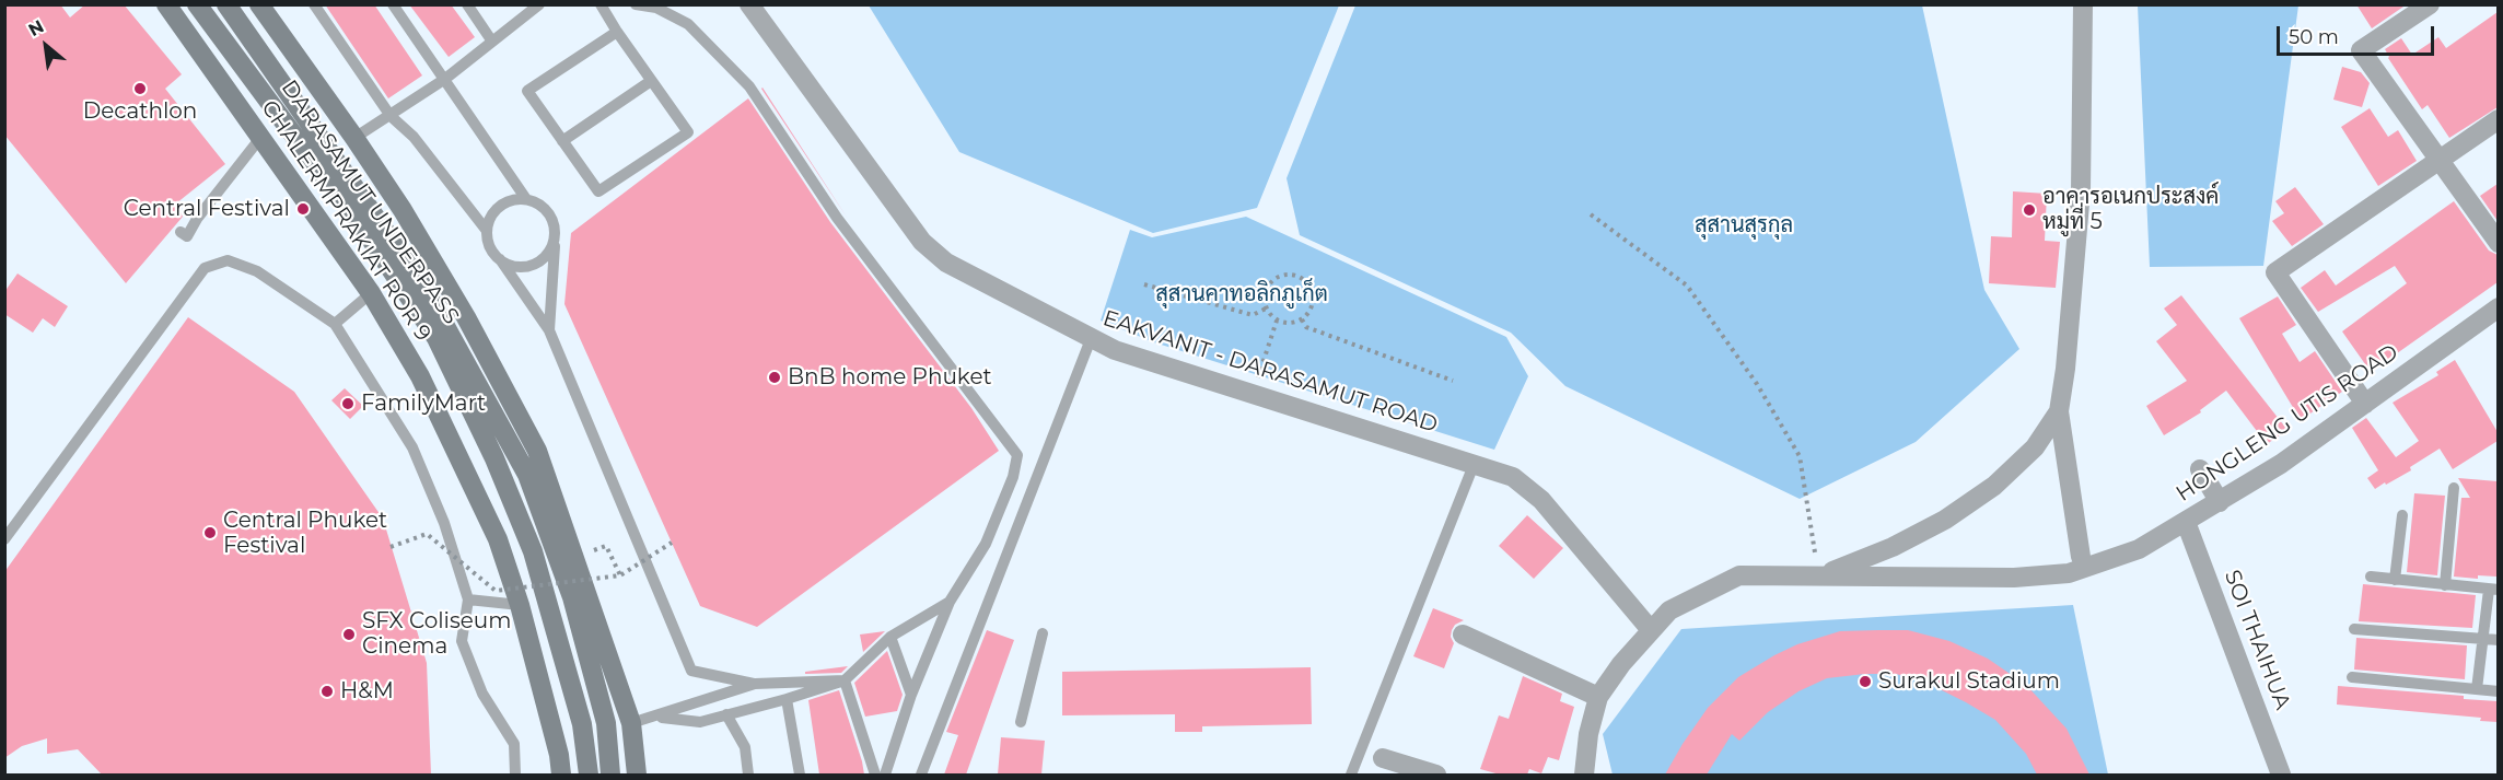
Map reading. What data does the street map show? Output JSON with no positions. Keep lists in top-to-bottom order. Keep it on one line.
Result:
{"streets":{"main road":["DARASAMUT UNDERPASS","CHALERMPRAKIAT ROR 9"],"street":["EAKVANIT - DARASAMUT ROAD","HONGLENG UTIS ROAD","SOI THAIHUA"]},"crossings":[["EAKVANIT - DARASAMUT ROAD","HONGLENG UTIS ROAD"],["HONGLENG UTIS ROAD","SOI THAIHUA"]],"parks":["สุสานสุรกุล","สุสานคาทอลิกภูเก็ต"],"places":["Decathlon","Central Festival","อาคารอเนกประสงค์ หมู่ที่ 5","BnB home Phuket","FamilyMart","Central Phuket Festival","SFX Coliseum Cinema","Surakul Stadium","H&M"],"scale_bar":"50 m","north":"top left"}
